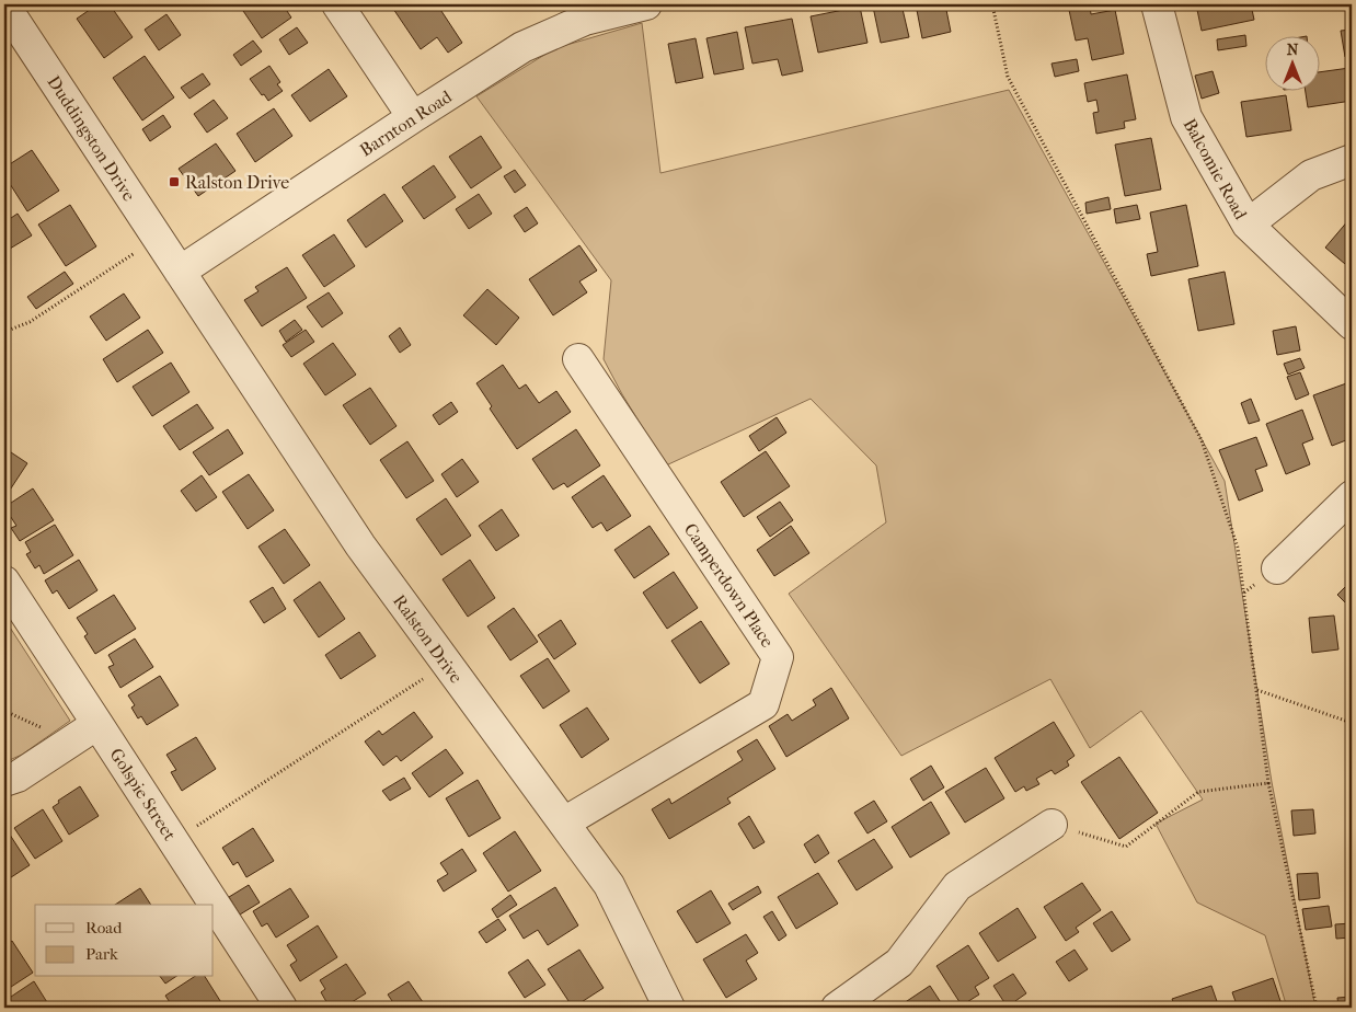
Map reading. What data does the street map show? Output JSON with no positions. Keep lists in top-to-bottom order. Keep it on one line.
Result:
{"streets":{"street":["Barnton Road","Duddingston Drive","Balcomie Road","Camperdown Place","Ralston Drive","Golspie Street"]},"crossings":[["Barnton Road","Duddingston Drive"],["Barnton Road","Ralston Drive"],["Duddingston Drive","Ralston Drive"],["Camperdown Place","Ralston Drive"]],"places":{"transit":["Ralston Drive"]},"legend":["Road","Park"],"north":"top"}
